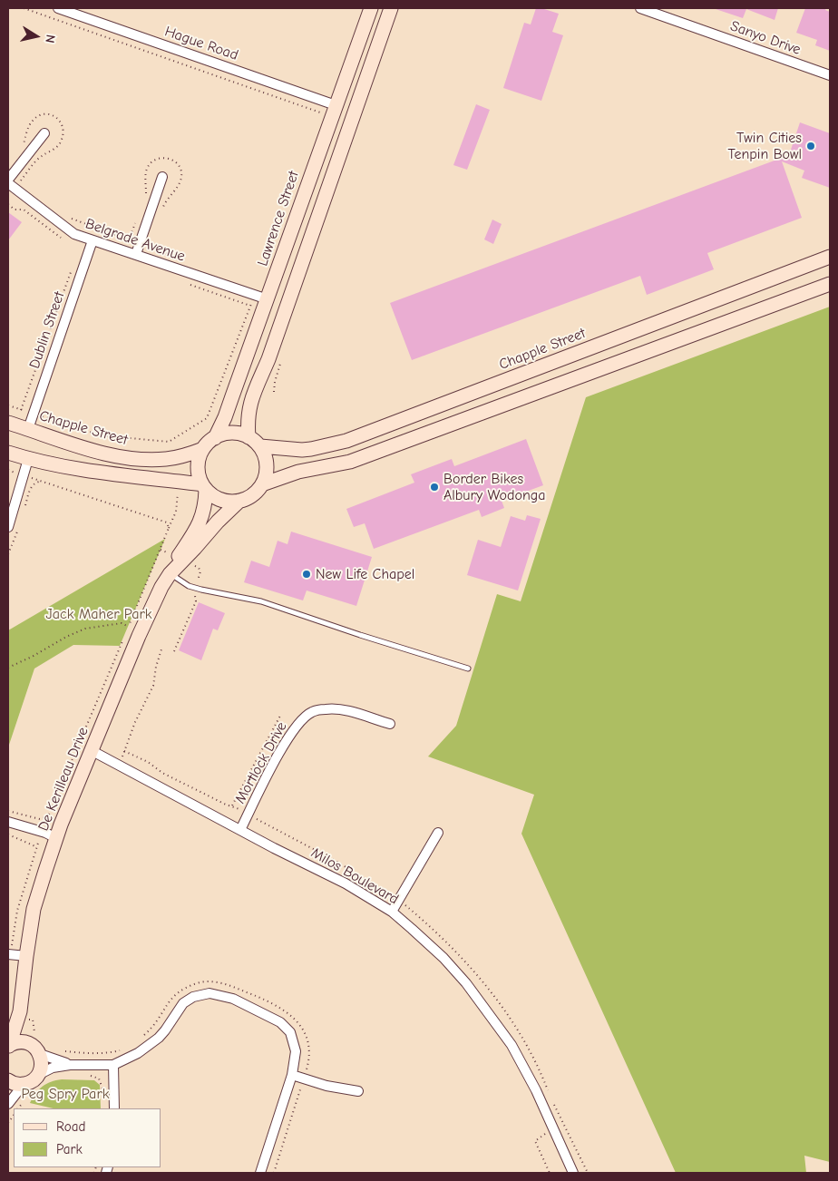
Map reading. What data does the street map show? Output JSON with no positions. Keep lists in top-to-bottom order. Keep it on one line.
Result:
{"streets":{"street":["Sanyo Drive","Hague Road","Lawrence Street","Belgrade Avenue","Dublin Street","Chapple Street","Mortlock Drive","De Kerilleau Drive","Milos Boulevard"]},"crossings":[["Hague Road","Lawrence Street"],["Lawrence Street","Belgrade Avenue"],["Lawrence Street","Chapple Street"],["Lawrence Street","De Kerilleau Drive"],["Belgrade Avenue","Dublin Street"],["Dublin Street","Chapple Street"],["Chapple Street","De Kerilleau Drive"],["Mortlock Drive","Milos Boulevard"],["De Kerilleau Drive","Milos Boulevard"]],"parks":["Jack Maher Park","Peg Spry Park"],"places":["Twin Cities Tenpin Bowl","Border Bikes Albury Wodonga","New Life Chapel"],"legend":["Road","Park"],"north":"right"}
